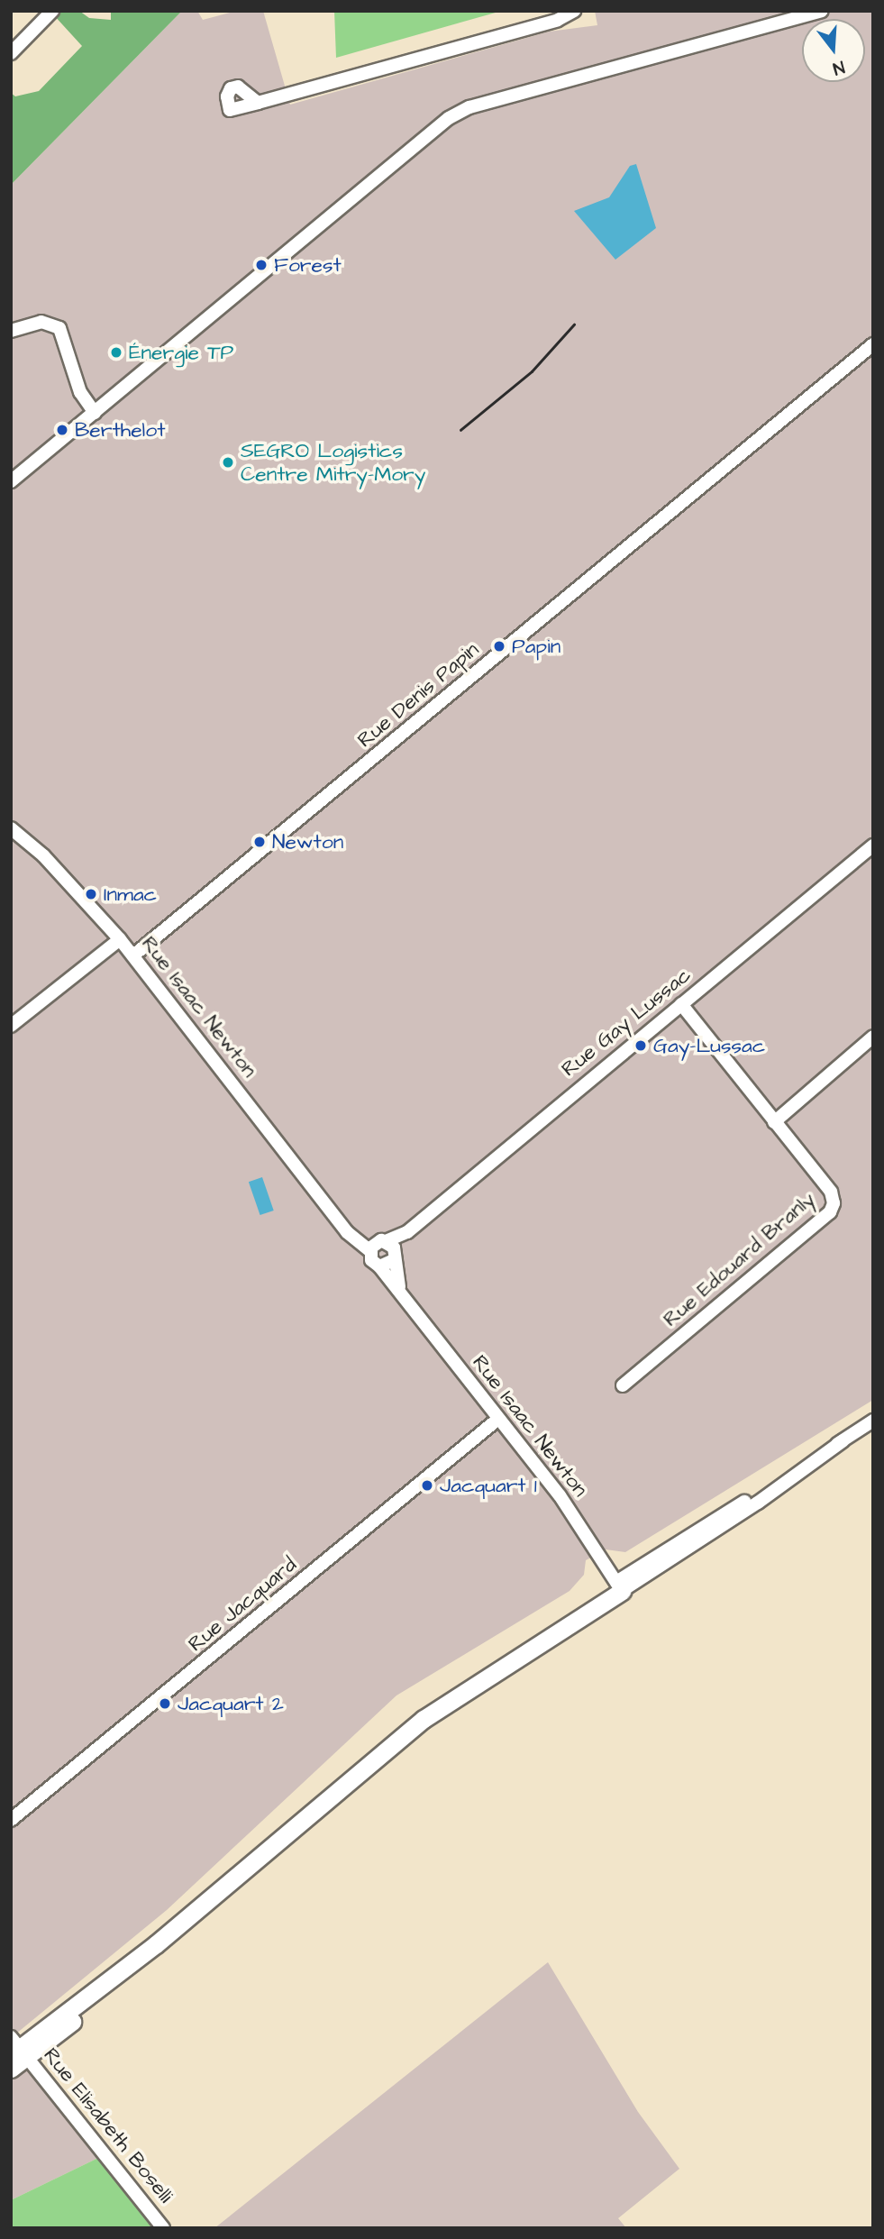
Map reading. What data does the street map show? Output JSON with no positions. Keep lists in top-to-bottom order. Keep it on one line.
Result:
{"streets":{"street":["Rue Denis Papin","Rue Isaac Newton","Rue Gay Lussac","Rue Edouard Branly","Rue Jacquard","Rue Elisabeth Boselli"]},"crossings":[["Rue Denis Papin","Rue Isaac Newton"],["Rue Isaac Newton","Rue Gay Lussac"],["Rue Isaac Newton","Rue Jacquard"],["Rue Gay Lussac","Rue Edouard Branly"]],"places":["Forest","Énergie TP","Berthelot","SEGRO Logistics Centre Mitry-Mory","Papin","Newton","Inmac","Gay-Lussac","Jacquart 1","Jacquart 2"],"north":"bottom"}
